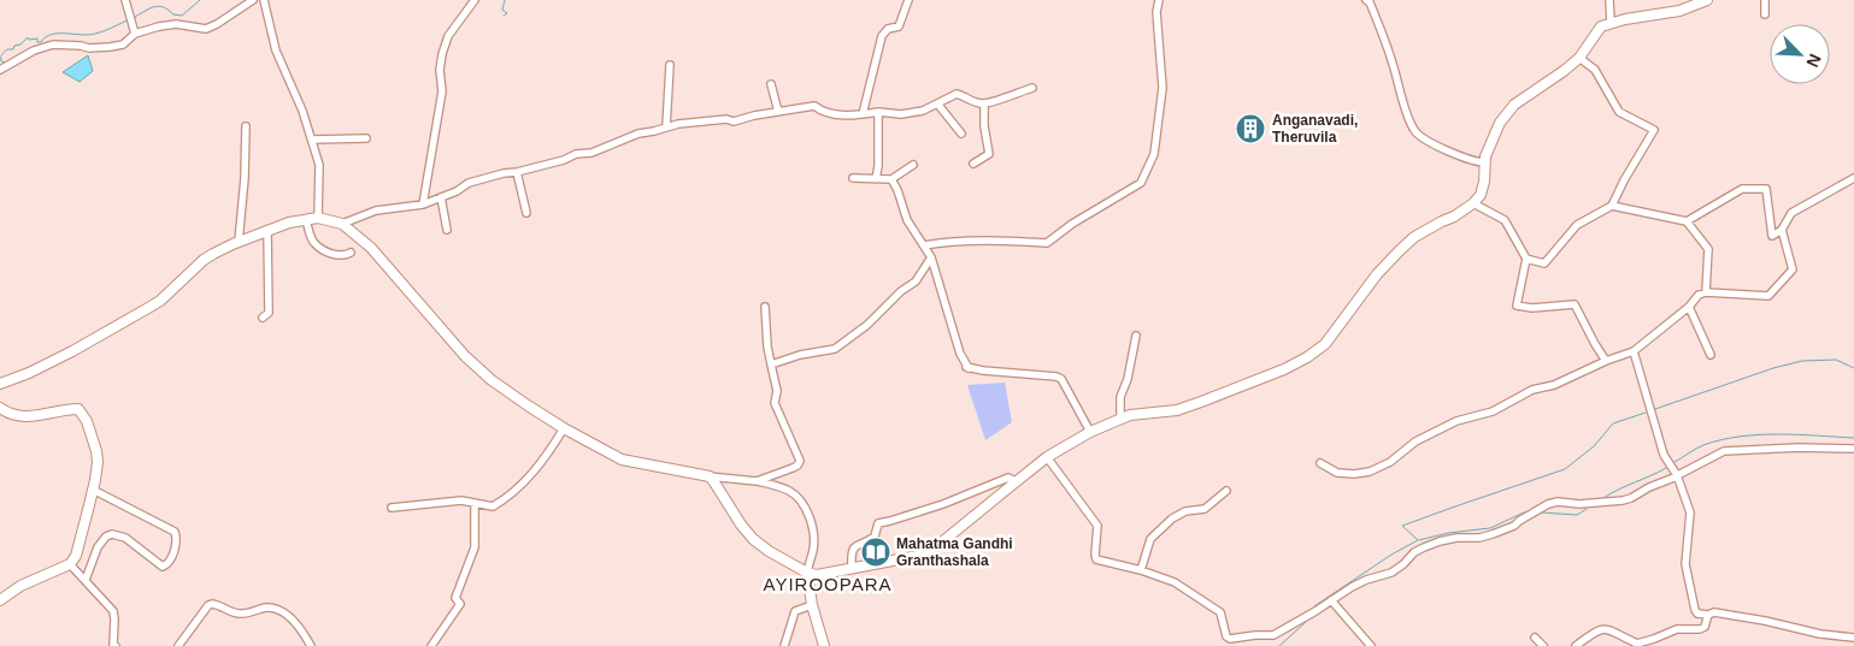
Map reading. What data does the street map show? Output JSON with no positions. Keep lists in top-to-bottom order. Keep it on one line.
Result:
{"districts":["AYIROOPARA"],"places":{"building":["Anganavadi, Theruvila"],"library":["Mahatma Gandhi Granthashala"]},"north":"bottom right"}
